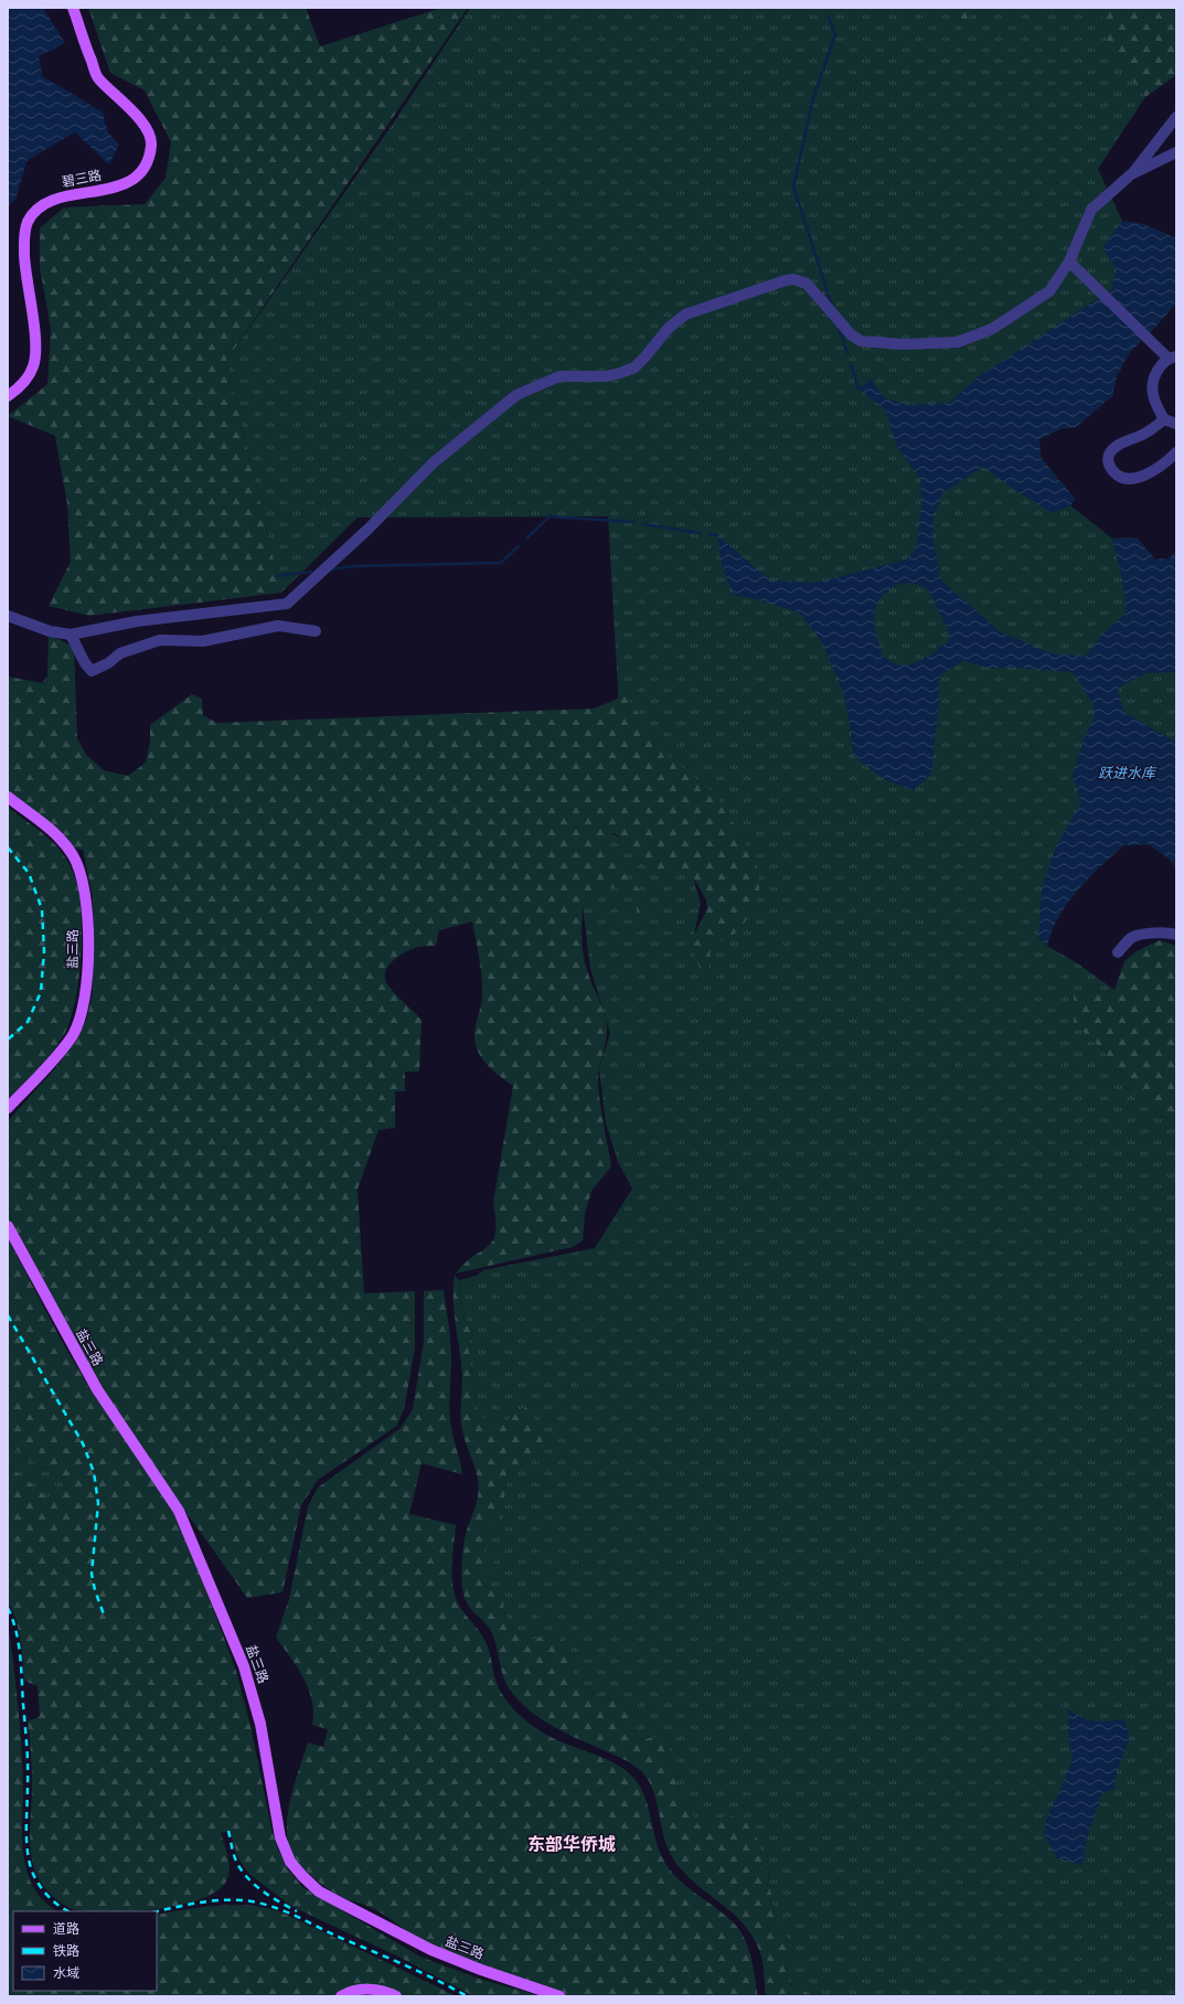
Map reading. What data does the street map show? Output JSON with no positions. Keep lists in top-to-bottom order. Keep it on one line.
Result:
{"streets":{"main road":["碧三路","盐三路"]},"districts":["东部华侨城"],"water":["跃进水库"],"legend":["道路","铁路","水域"]}
